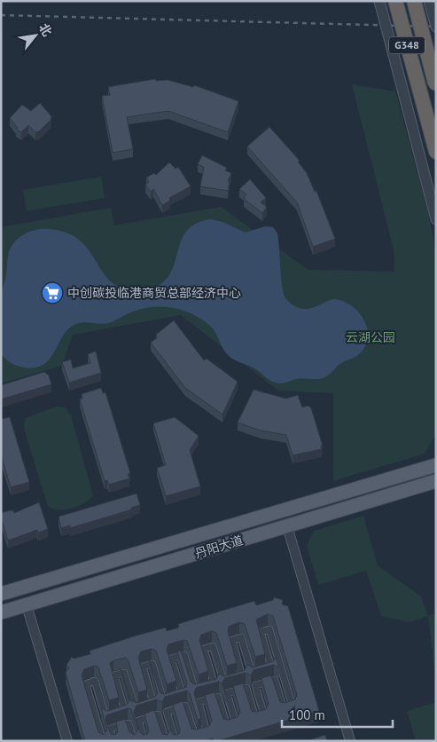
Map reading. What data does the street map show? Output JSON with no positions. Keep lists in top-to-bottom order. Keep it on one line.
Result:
{"streets":{"highway":["G348"],"main road":["丹阳大道"]},"parks":["云湖公园"],"places":{"supermarket":["中创碳投临港商贸总部经济中心"]},"scale_bar":"100 m","north":"top right"}
